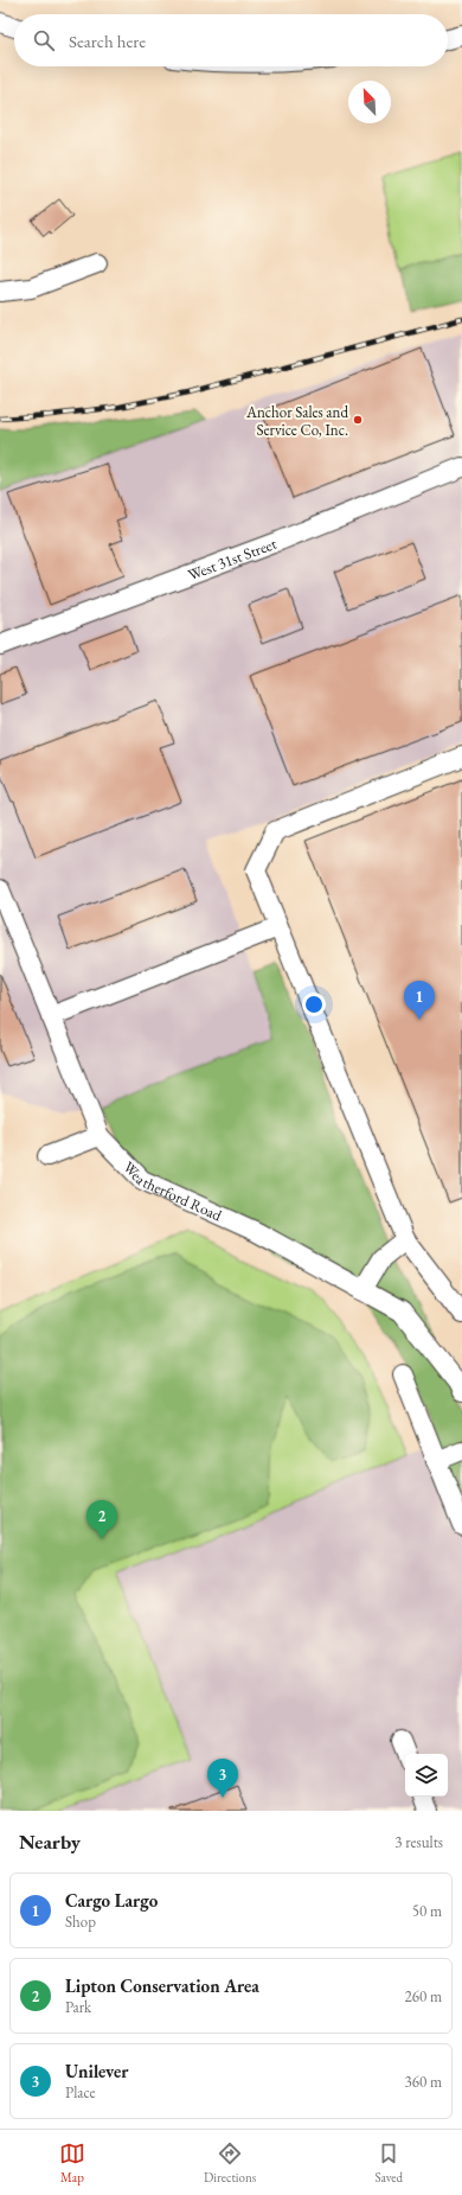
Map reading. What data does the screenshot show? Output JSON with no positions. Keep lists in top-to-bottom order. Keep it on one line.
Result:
{"streets":{"street":["West 31st Street","Weatherford Road"]},"places":["Anchor Sales and Service Co, Inc."],"north":"top left","page":{"search":"Search here","pins":["1","2","3"],"heading":["Nearby","3 results"],"list":[{"mark":"1","name":"Cargo Largo","note":"Shop","value":"50 m"},{"mark":"2","name":"Lipton Conservation Area","note":"Park","value":"260 m"},{"mark":"3","name":"Unilever","note":"Place","value":"360 m"}],"nav":["Map","Directions","Saved"]}}
